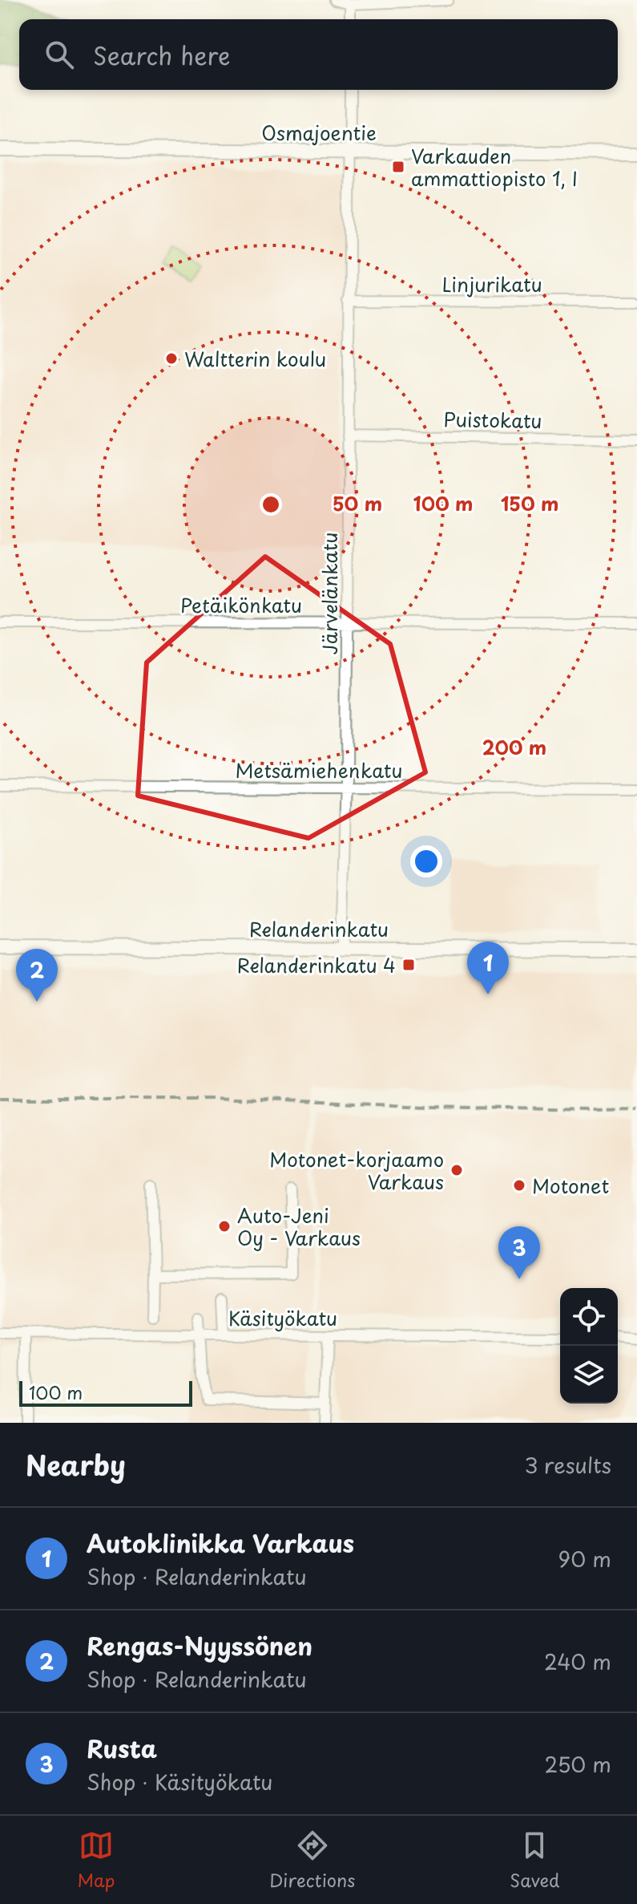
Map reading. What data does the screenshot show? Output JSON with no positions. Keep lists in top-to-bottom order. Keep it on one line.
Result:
{"streets":{"street":["Osmajoentie","Linjurikatu","Puistokatu","Järvelänkatu","Petäikönkatu","Metsämiehenkatu","Relanderinkatu","Käsityökatu"]},"crossings":[["Osmajoentie","Järvelänkatu"],["Linjurikatu","Järvelänkatu"],["Puistokatu","Järvelänkatu"],["Järvelänkatu","Petäikönkatu"],["Järvelänkatu","Metsämiehenkatu"],["Järvelänkatu","Relanderinkatu"]],"places":{"transit":["Varkauden ammattiopisto 1, I","Relanderinkatu 4"],"other":["Waltterin koulu","Motonet-korjaamo Varkaus","Motonet","Auto-Jeni Oy - Varkaus"]},"scale_bar":"100 m","page":{"search":"Search here","pins":["1","2","3"],"scale":"100 m","heading":["Nearby","3 results"],"list":[{"mark":"1","name":"Autoklinikka Varkaus","note":"Shop · Relanderinkatu","value":"90 m"},{"mark":"2","name":"Rengas-Nyyssönen","note":"Shop · Relanderinkatu","value":"240 m"},{"mark":"3","name":"Rusta","note":"Shop · Käsityökatu","value":"250 m"}],"nav":["Map","Directions","Saved"]},"rings":["50 m","100 m","150 m","200 m"]}
